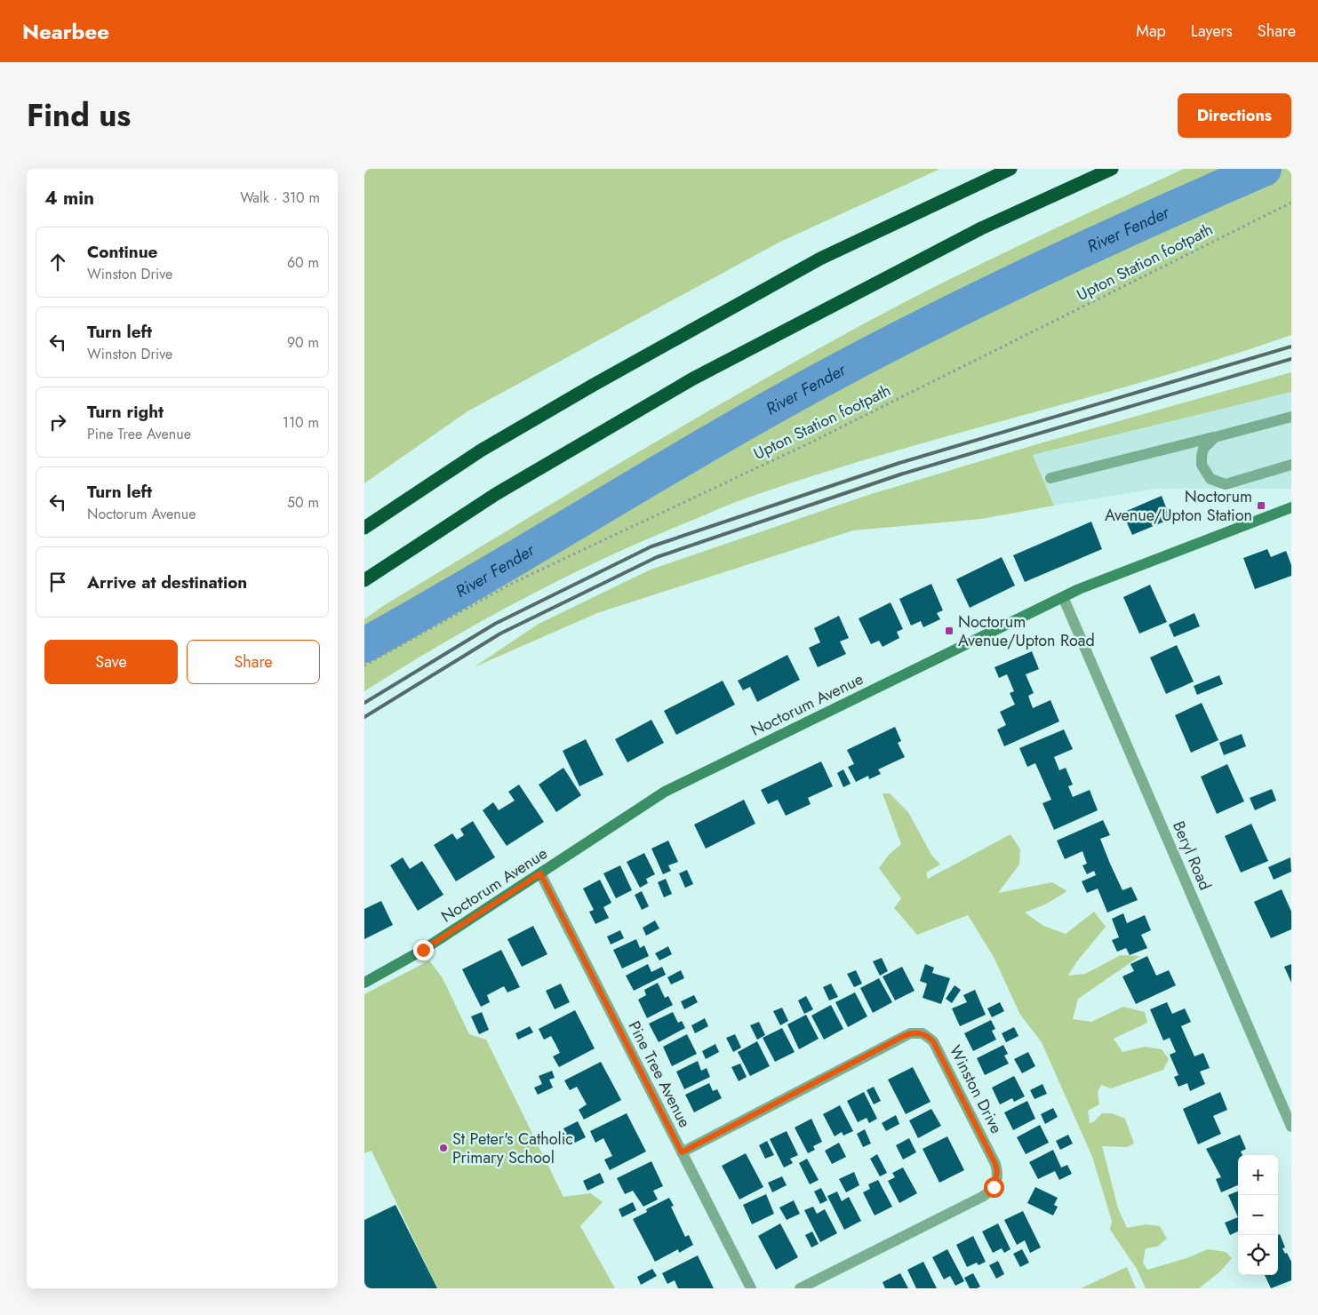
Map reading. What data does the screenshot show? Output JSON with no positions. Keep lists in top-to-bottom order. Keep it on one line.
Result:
{"streets":{"street":["Noctorum Avenue","Beryl Road","Pine Tree Avenue","Winston Drive"],"path":["Upton Station footpath"]},"crossings":[["Noctorum Avenue","Beryl Road"],["Noctorum Avenue","Pine Tree Avenue"],["Pine Tree Avenue","Winston Drive"]],"water":["River Fender"],"places":{"transit":["Noctorum Avenue/Upton Station","Noctorum Avenue/Upton Road"],"other":["St Peter's Catholic Primary School"]},"page":{"header":"Nearbee","nav":["Map","Layers","Share"],"title":"Find us","buttons":["Directions",["Save","Share"]],"heading":["4 min","Walk · 310 m"],"list":[["Continue","Winston Drive","60 m"],["Turn left","Winston Drive","90 m"],["Turn right","Pine Tree Avenue","110 m"],["Turn left","Noctorum Avenue","50 m"],"Arrive at destination"],"map_buttons":["+","−"]}}
